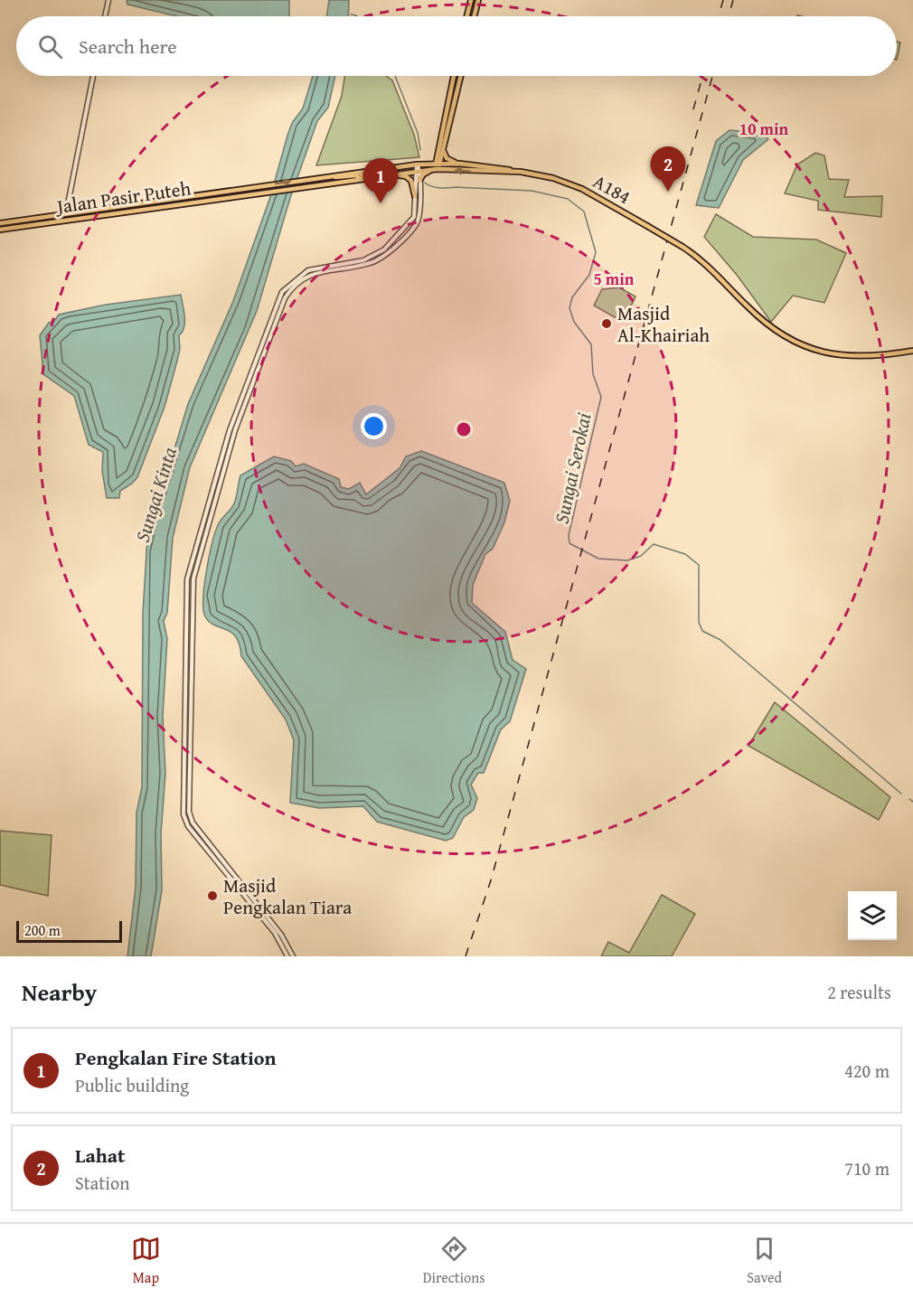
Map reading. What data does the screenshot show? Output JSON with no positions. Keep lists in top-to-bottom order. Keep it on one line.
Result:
{"streets":{"main road":["A184","Jalan Pasir Puteh"]},"water":["Sungai Serokai","Sungai Kinta"],"places":["Masjid Al-Khairiah","Masjid Pengkalan Tiara"],"scale_bar":"200 m","page":{"search":"Search here","pins":["2","1"],"scale":"200 m","heading":["Nearby","2 results"],"list":[{"mark":"1","name":"Pengkalan Fire Station","note":"Public building","value":"420 m"},{"mark":"2","name":"Lahat","note":"Station","value":"710 m"}],"nav":["Map","Directions","Saved"]},"rings":["10 min","5 min"]}
